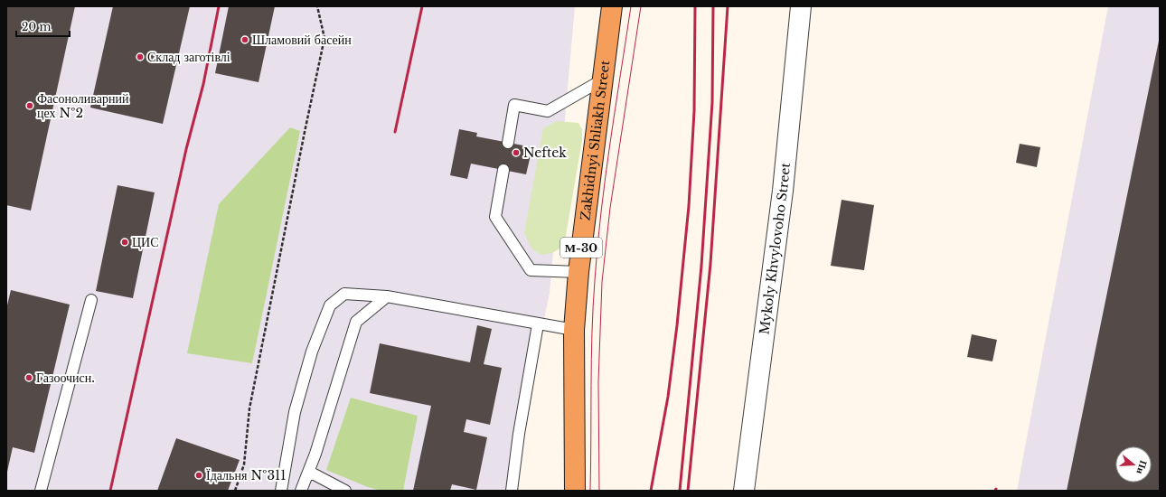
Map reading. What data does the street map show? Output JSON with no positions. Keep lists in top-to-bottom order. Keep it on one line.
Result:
{"streets":{"highway":["Zakhidnyi Shliakh Street","М-30"],"street":["Mykoly Khvylovoho Street"]},"places":["Шламовий басейн","Склад заготівлі","Фасоноливарний цех №2","Neftek","ЦИС","Газоочисн.","Їдальня №311"],"scale_bar":"20 m","north":"right"}
